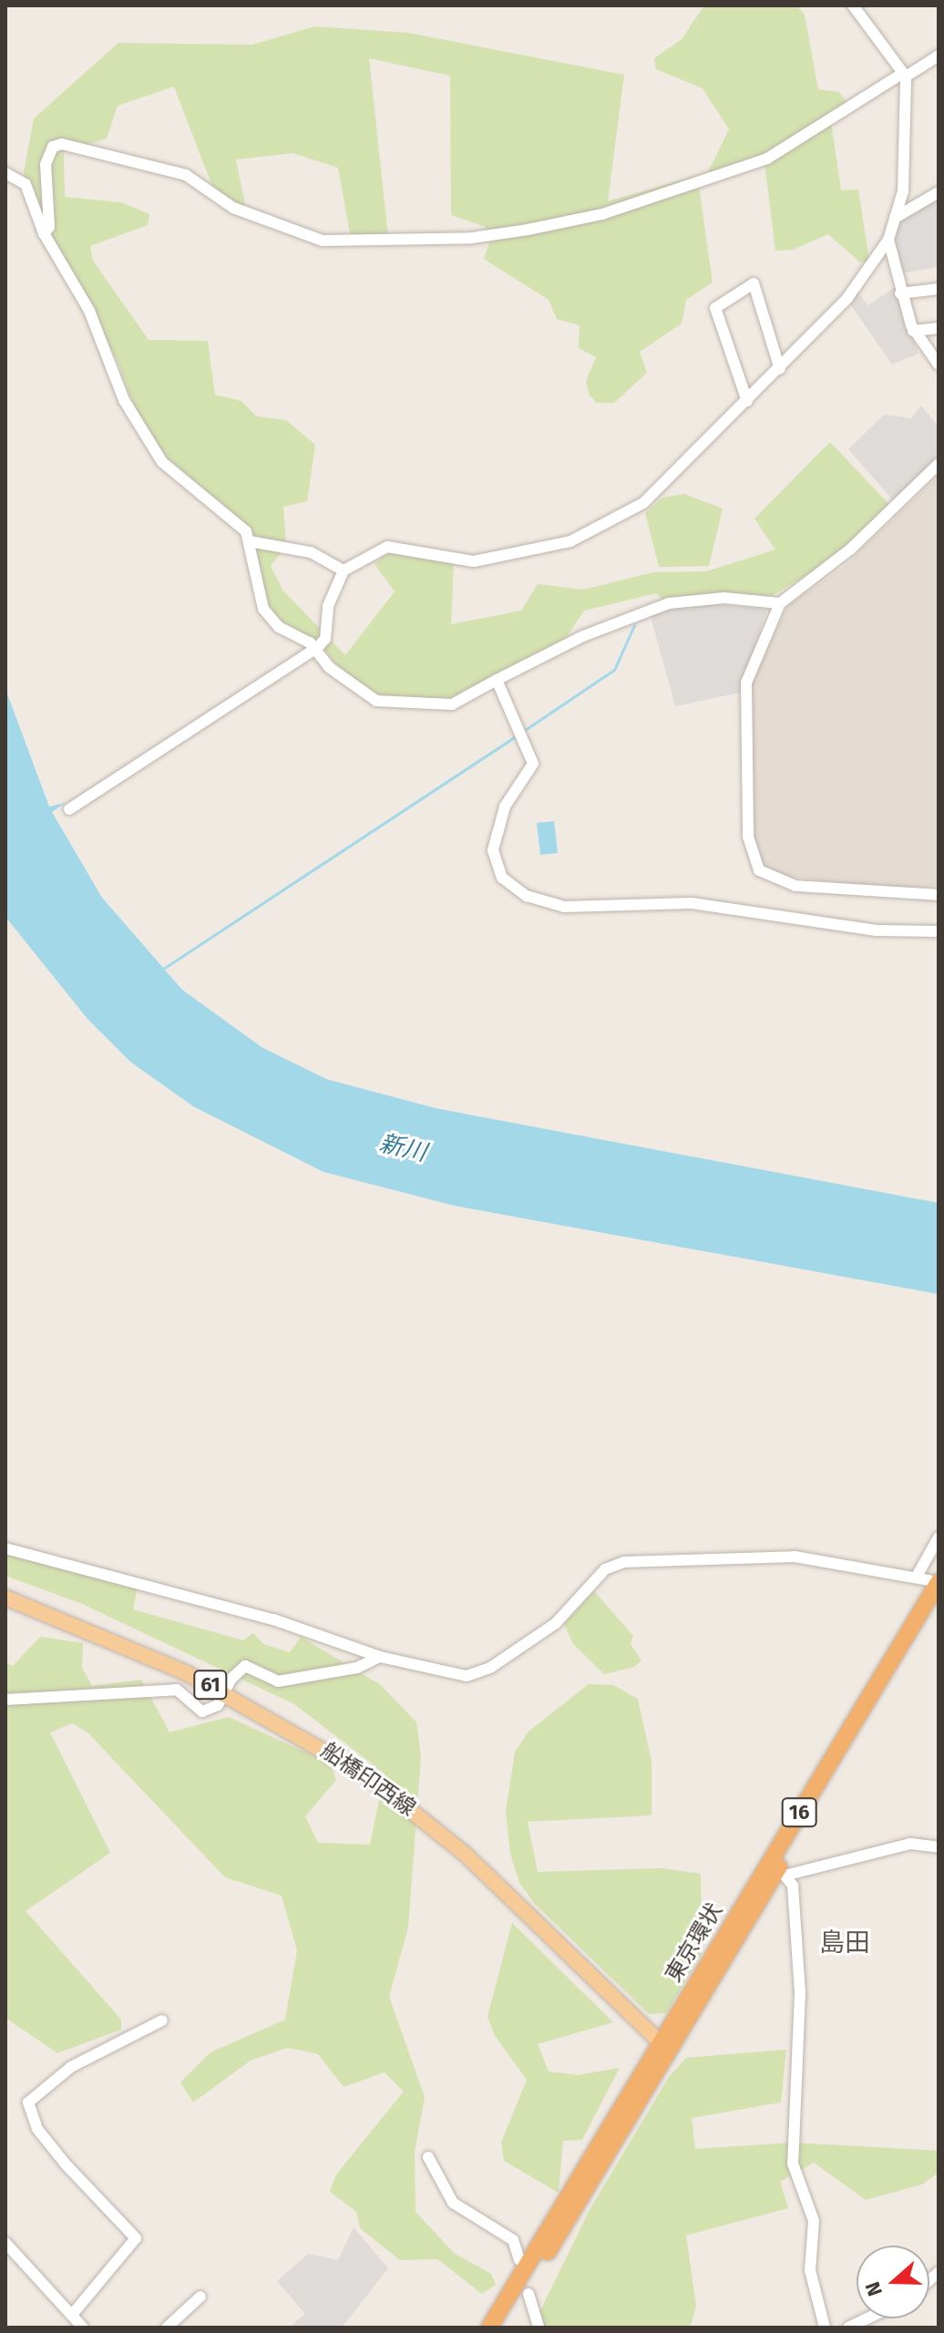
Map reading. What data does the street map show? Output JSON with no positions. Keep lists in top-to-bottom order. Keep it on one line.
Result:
{"streets":{"highway":["16","東京環状"],"main road":["61","船橋印西線"]},"crossings":[["船橋印西線","東京環状"]],"districts":["島田"],"water":["新川"],"north":"left"}
